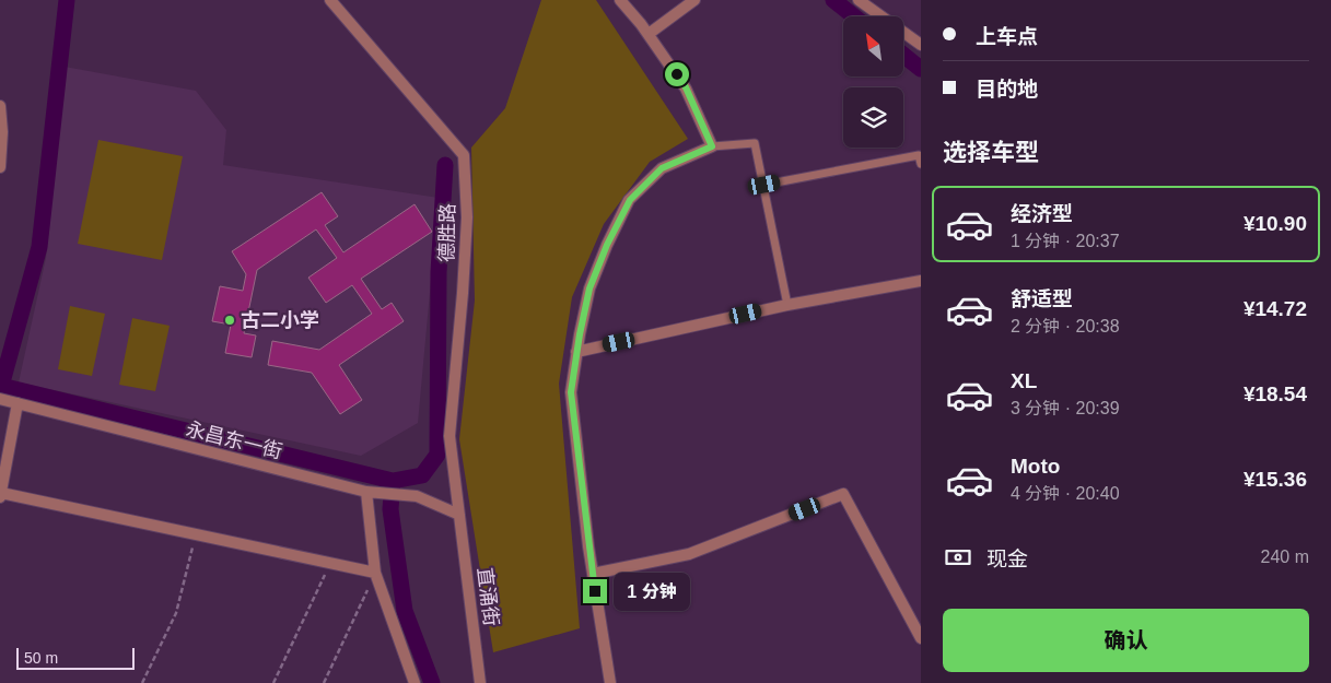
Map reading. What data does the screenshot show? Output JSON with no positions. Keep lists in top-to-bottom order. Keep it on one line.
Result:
{"streets":{"street":["德胜路","永昌东一街","直涌街"]},"crossings":[["德胜路","永昌东一街"],["德胜路","直涌街"],["永昌东一街","直涌街"]],"places":["古二小学"],"scale_bar":"50 m","north":"top left","page":{"banner":["上车点","目的地"],"heading":"选择车型","list":[{"name":"经济型","note":"1 分钟 · 20:37","value":"¥10.90"},{"name":"舒适型","note":"2 分钟 · 20:38","value":"¥14.72"},{"name":"XL","note":"3 分钟 · 20:39","value":"¥18.54"},{"name":"Moto","note":"4 分钟 · 20:40","value":"¥15.36"}],"pay":["现金","240 m"],"bubble":"1 分钟","buttons":"确认","scale":"50 m"}}
